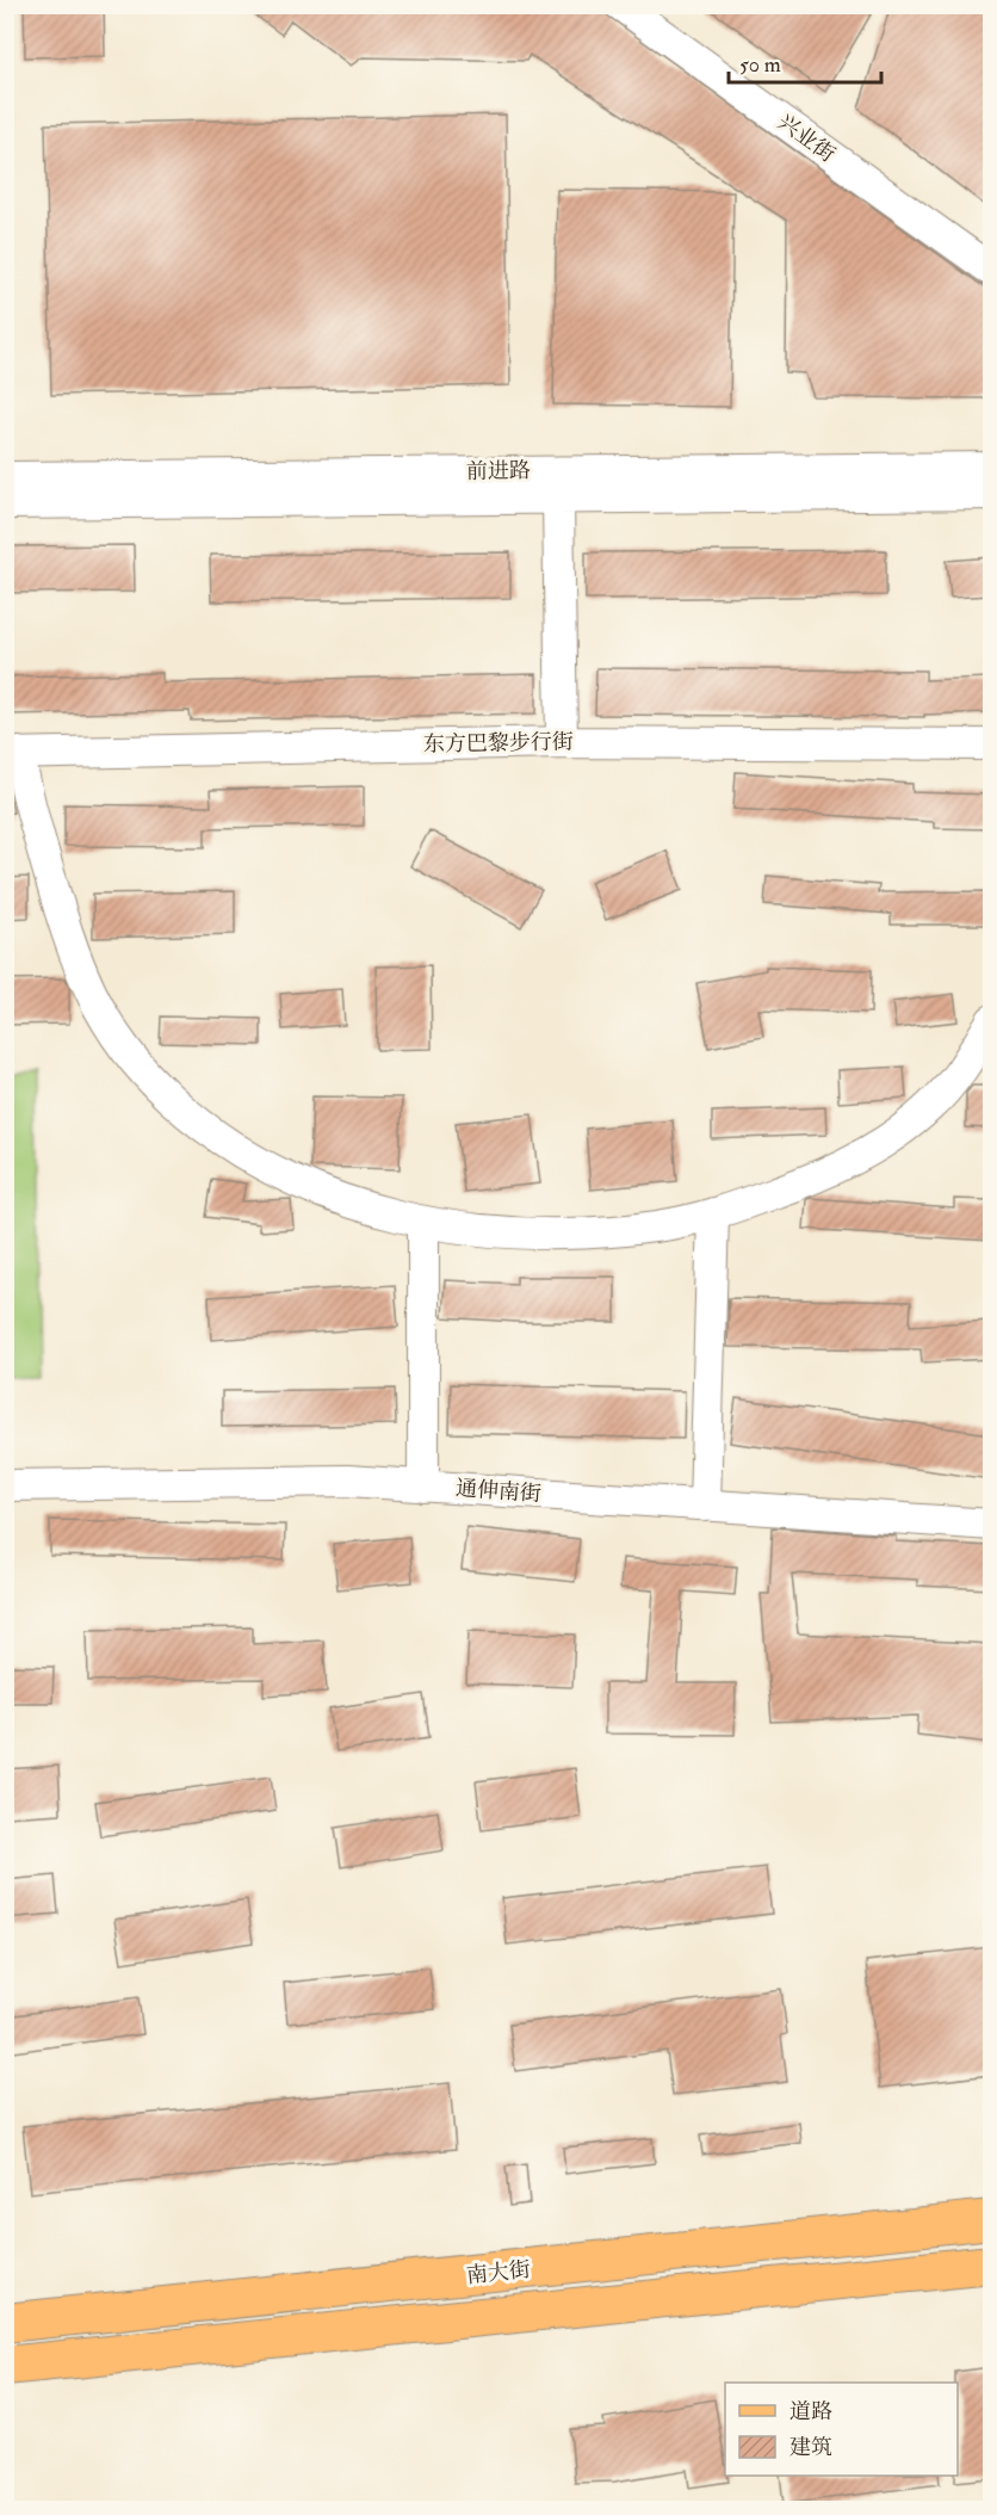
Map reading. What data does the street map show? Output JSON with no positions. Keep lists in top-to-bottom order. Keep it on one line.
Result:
{"streets":{"main road":["南大街"],"street":["兴业街","前进路","东方巴黎步行街","通伸南街"]},"legend":["道路","建筑"],"scale_bar":"50 m"}
